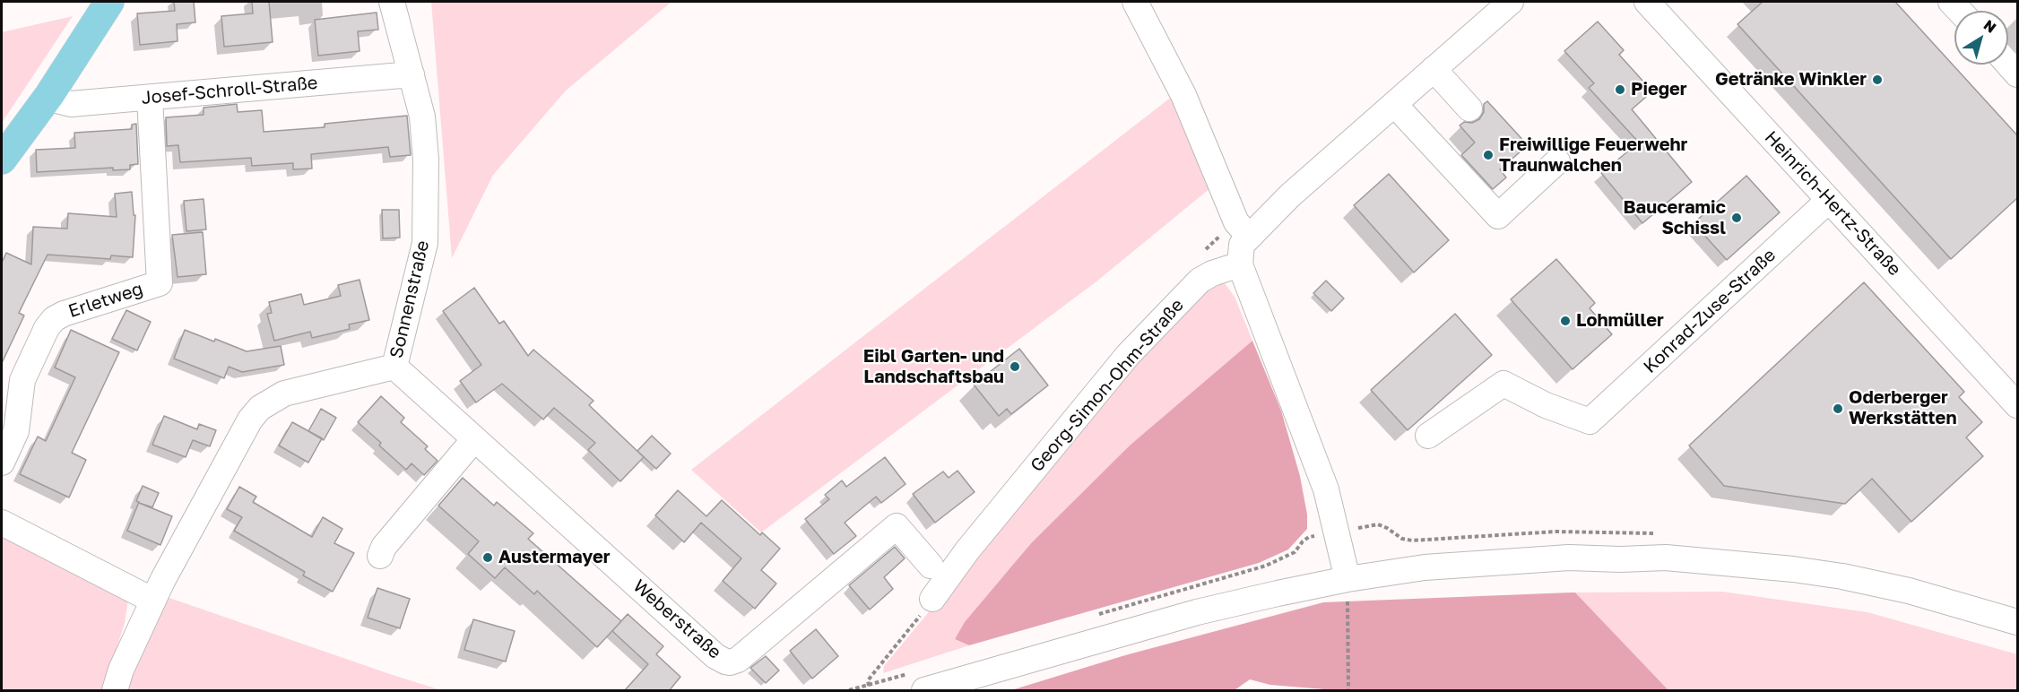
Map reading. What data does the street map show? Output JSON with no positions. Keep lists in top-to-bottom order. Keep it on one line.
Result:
{"streets":{"street":["Josef-Schroll-Straße","Heinrich-Hertz-Straße","Sonnenstraße","Erletweg","Konrad-Zuse-Straße","Georg-Simon-Ohm-Straße","Weberstraße"]},"crossings":[["Josef-Schroll-Straße","Sonnenstraße"],["Josef-Schroll-Straße","Erletweg"],["Heinrich-Hertz-Straße","Konrad-Zuse-Straße"],["Sonnenstraße","Weberstraße"]],"places":["Getränke Winkler","Pieger","Freiwillige Feuerwehr Traunwalchen","Bauceramic Schissl","Lohmüller","Eibl Garten- und Landschaftsbau","Oderberger Werkstätten","Austermayer"],"north":"top right"}
